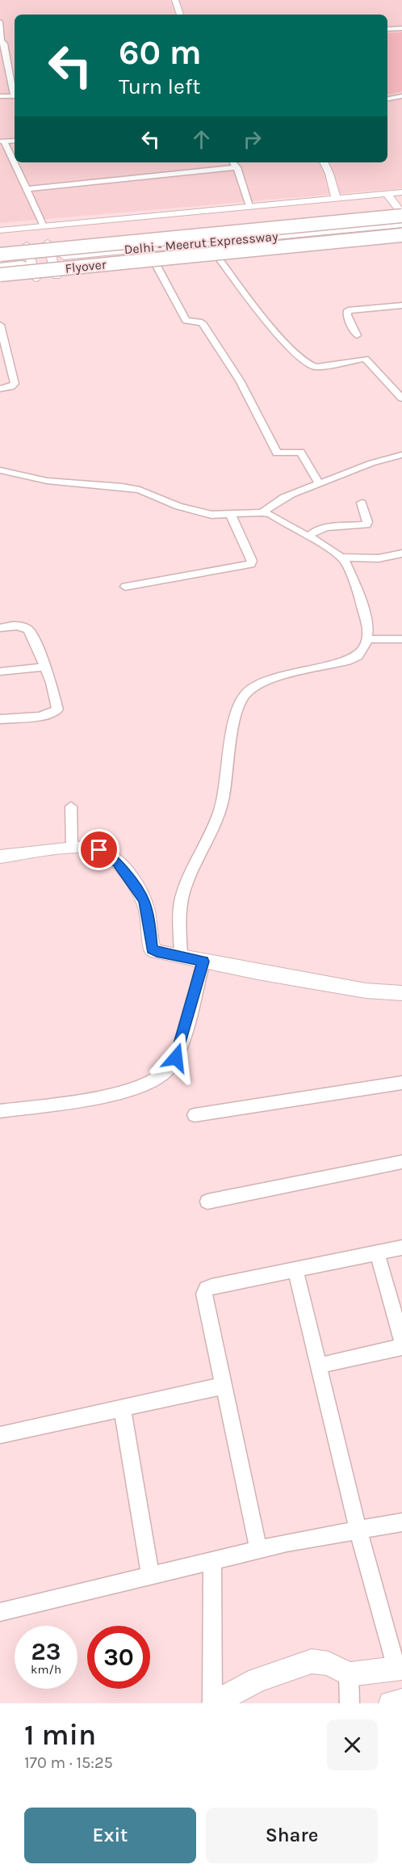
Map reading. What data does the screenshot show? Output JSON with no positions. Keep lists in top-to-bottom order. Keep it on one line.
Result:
{"streets":{"highway":["Delhi - Meerut Expressway","Flyover"]},"page":{"turn":["60 m","Turn left"],"speed":"23 km/h","limit":"30","heading":["1 min","170 m · 15:25"],"buttons":["Exit","Share"]}}
